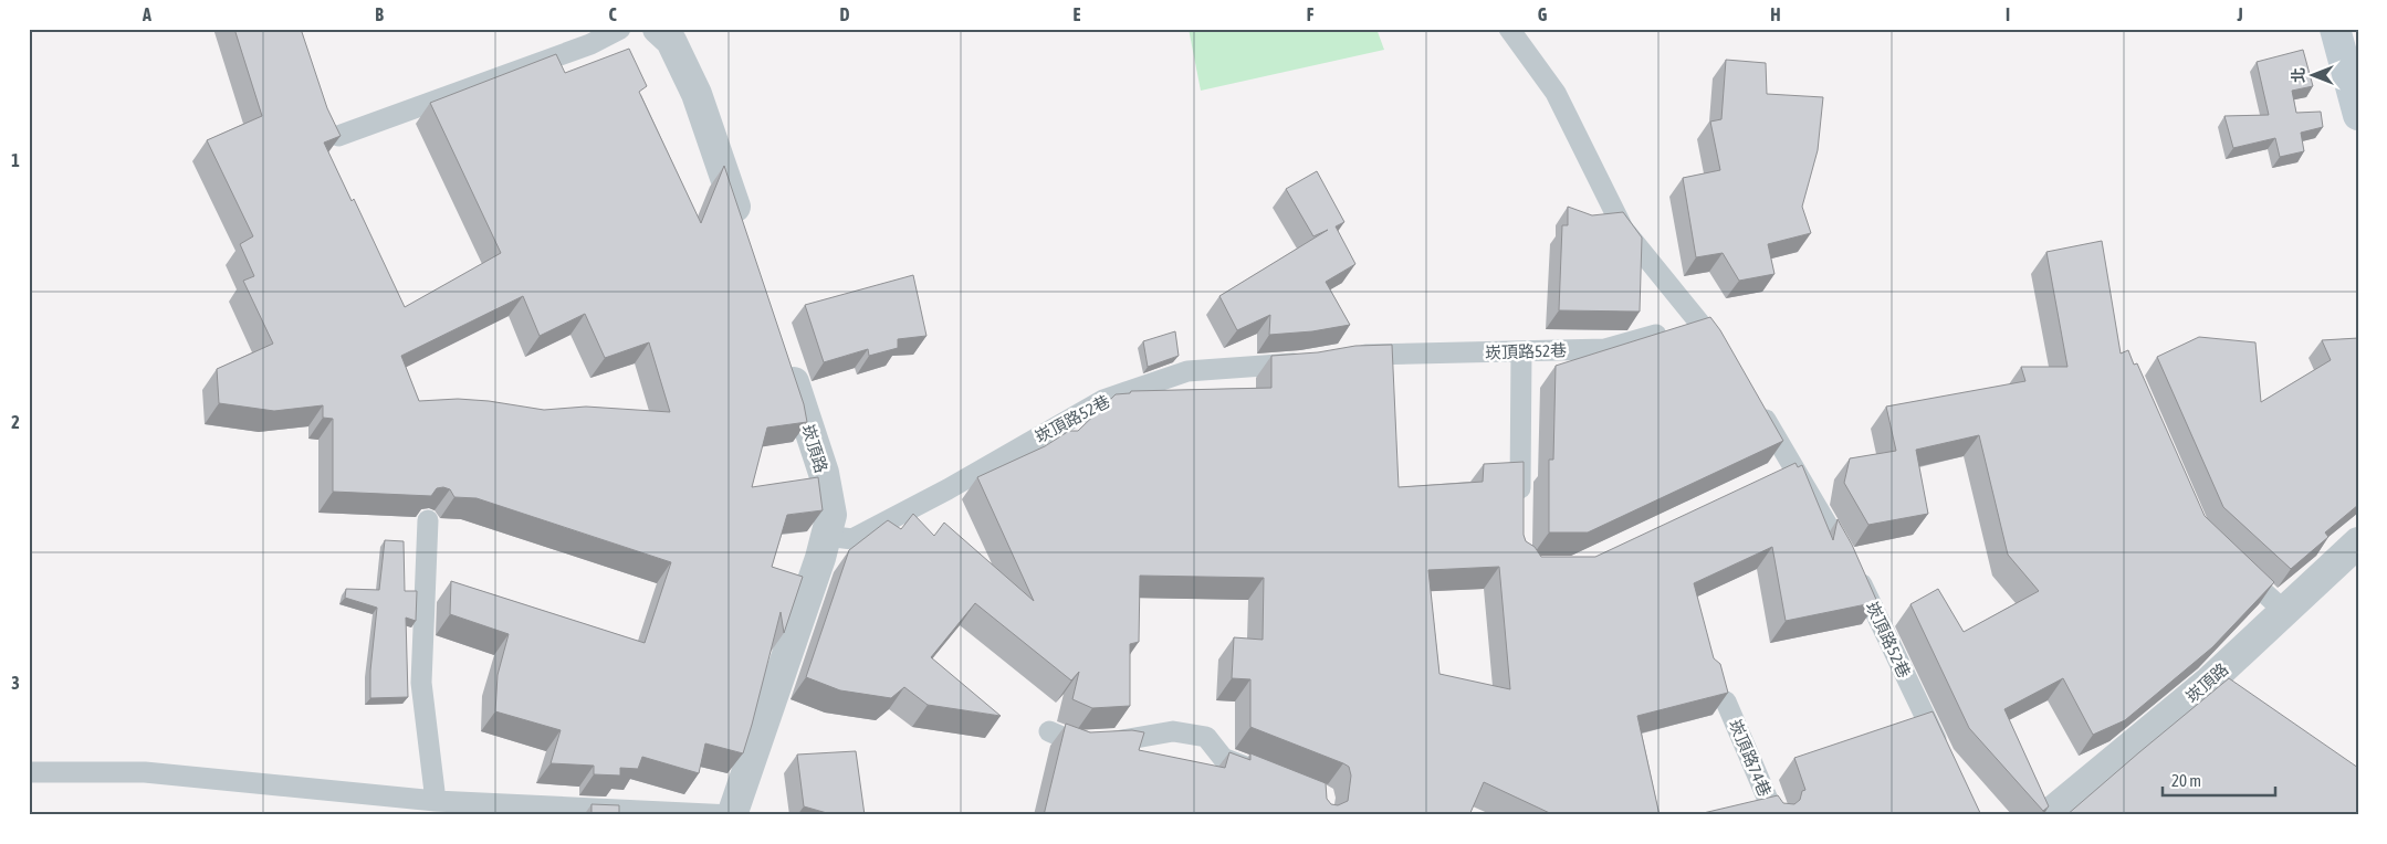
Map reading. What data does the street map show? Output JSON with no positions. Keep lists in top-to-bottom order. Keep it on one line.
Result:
{"streets":{"street":["崁頂路"],"lane":["崁頂路52巷","崁頂路74巷"]},"crossings":[["崁頂路52巷","崁頂路"]],"scale_bar":"20 m","north":"left","grid":{"columns":["A","B","C","D","E","F","G","H","I","J"],"rows":["1","2","3"]}}
